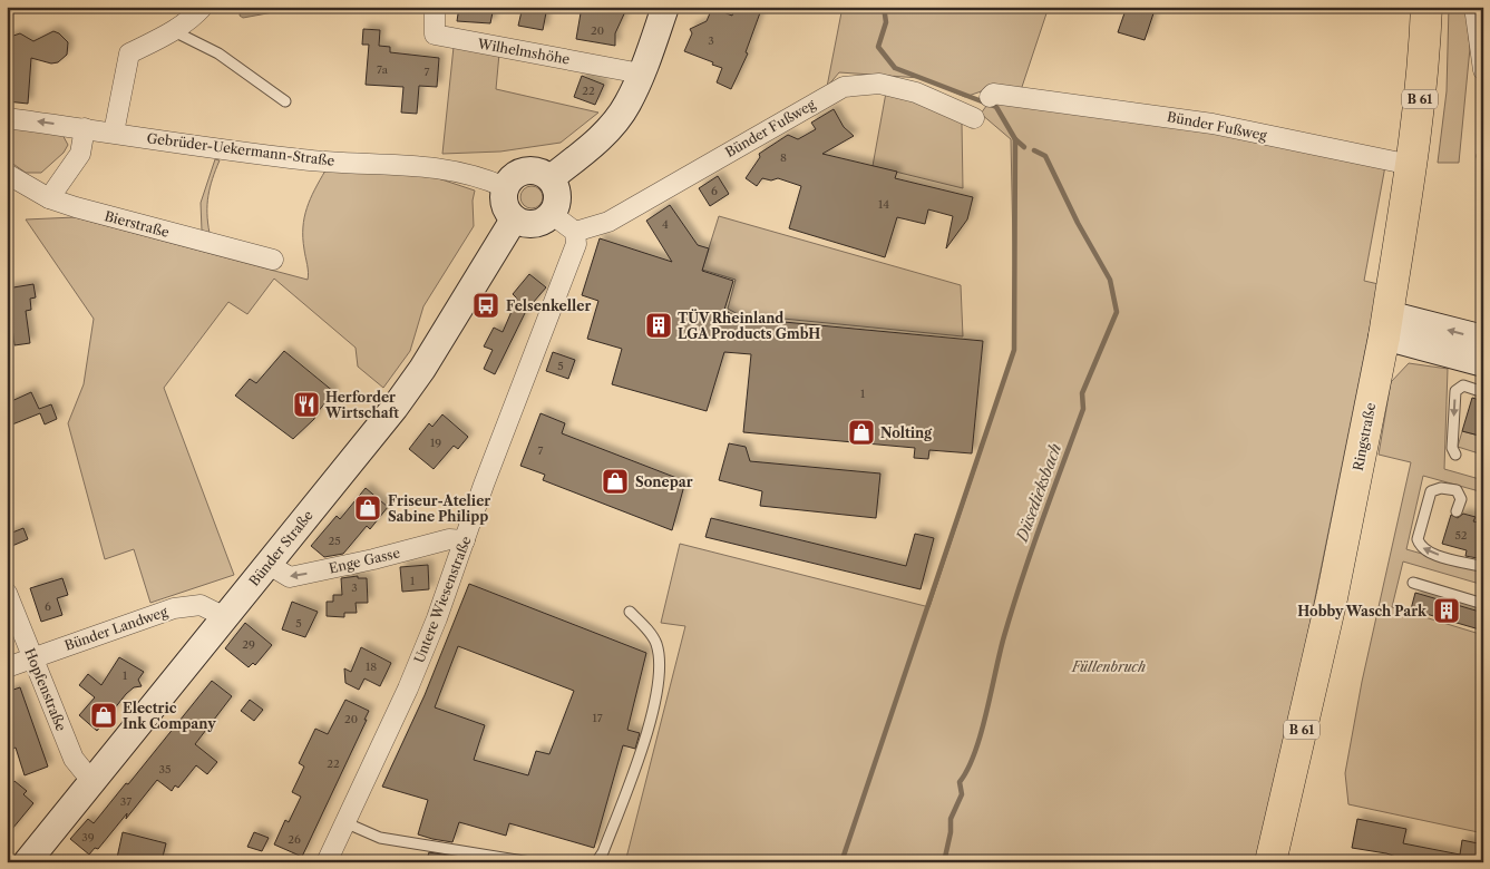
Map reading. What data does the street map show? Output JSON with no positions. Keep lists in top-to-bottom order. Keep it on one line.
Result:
{"streets":{"main road":["B 61","Ringstraße","Bünder Straße"],"street":["Wilhelmshöhe","Bünder Fußweg","Gebrüder-Uekermann-Straße","Bierstraße","Enge Gasse","Untere Wiesenstraße","Bünder Landweg","Hopfenstraße"]},"crossings":[["Bünder Fußweg","Ringstraße"],["Bünder Fußweg","Untere Wiesenstraße"],["Gebrüder-Uekermann-Straße","Bünder Straße"],["Bünder Straße","Enge Gasse"],["Bünder Straße","Bünder Landweg"],["Bünder Straße","Hopfenstraße"],["Enge Gasse","Untere Wiesenstraße"],["Bünder Landweg","Hopfenstraße"]],"one_way":["Enge Gasse"],"water":["Düsedieksbach"],"parks":["Füllenbruch"],"places":{"bus stop":["Felsenkeller"],"building":["TÜV Rheinland LGA Products GmbH","Hobby Wasch Park"],"restaurant":["Herforder Wirtschaft"],"shop":["Nolting","Sonepar","Friseur-Atelier Sabine Philipp","Electric Ink Company"]},"house_numbers":["20","3","7a","7","22","8","6","14","4","5","1","19","7","52","25","1","3","6","5","29","18","1","17","20","22","35","37","39","26"]}
